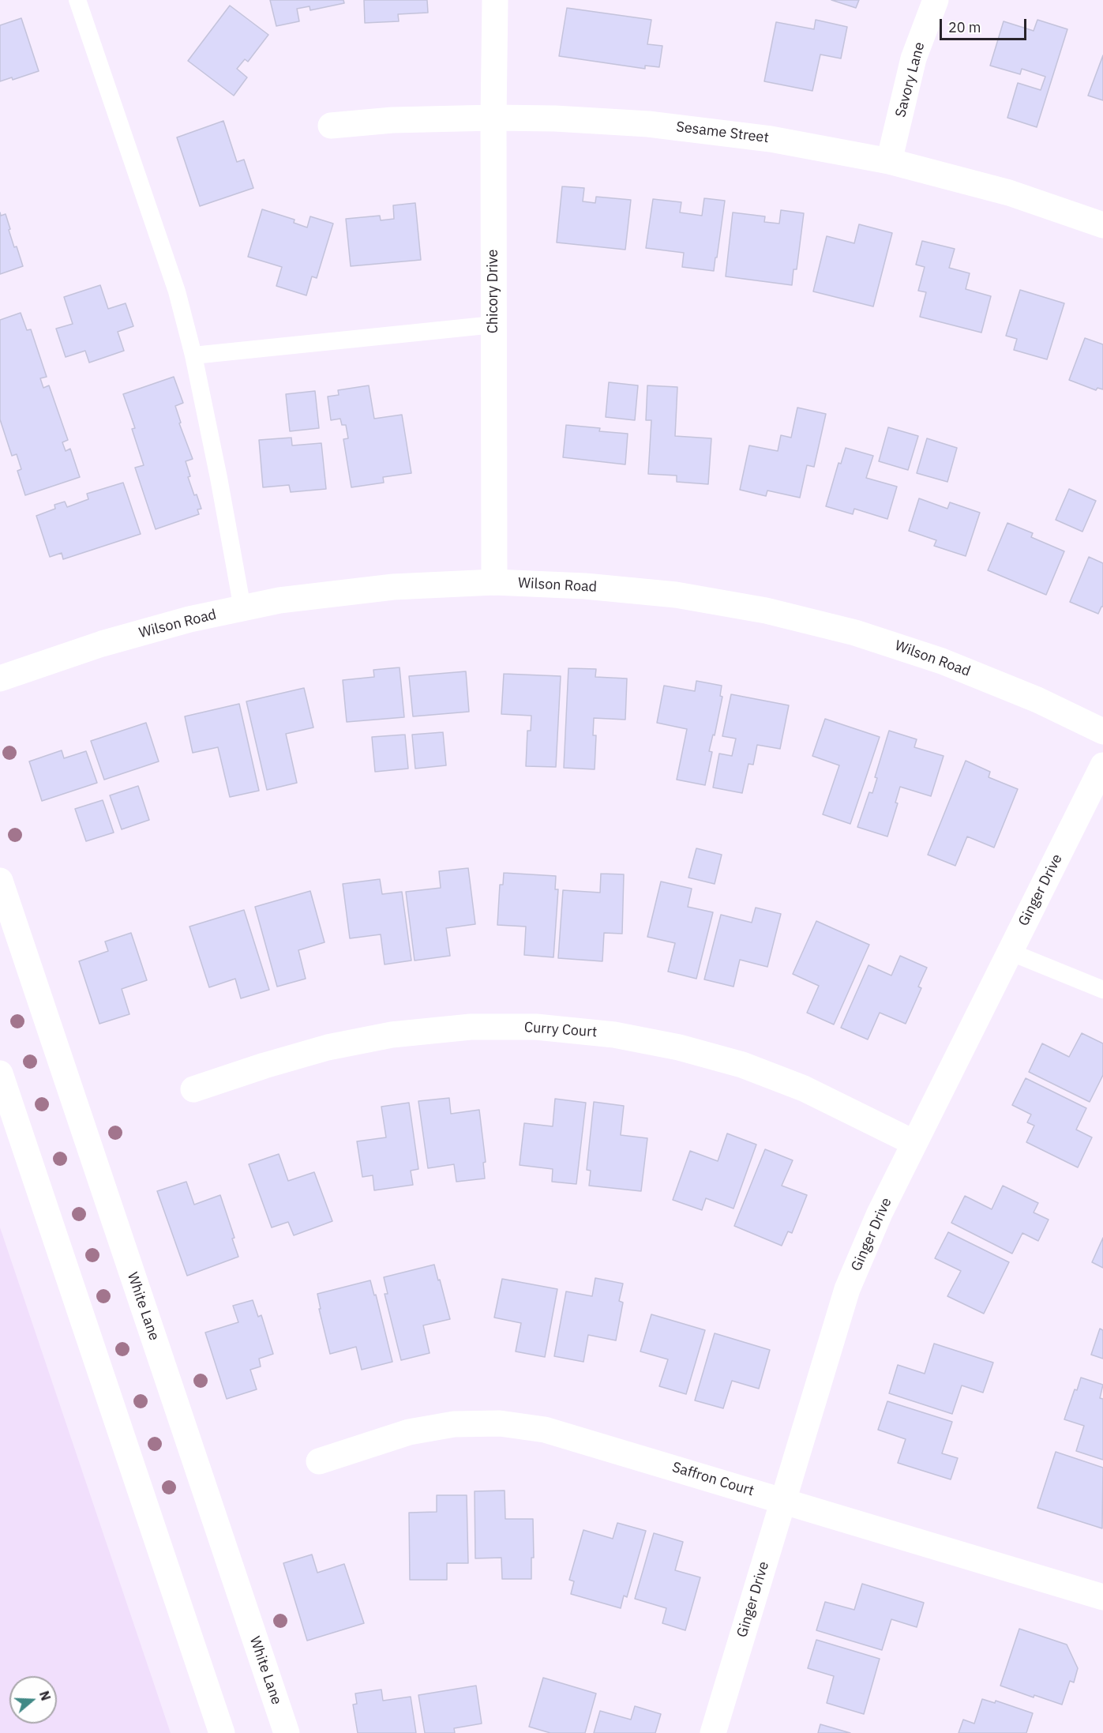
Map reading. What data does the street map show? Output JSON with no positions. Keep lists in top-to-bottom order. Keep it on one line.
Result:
{"streets":{"street":["Savory Lane","Sesame Street","Chicory Drive","Wilson Road","Ginger Drive","Curry Court","White Lane","Saffron Court"]},"crossings":[["Savory Lane","Sesame Street"],["Sesame Street","Chicory Drive"],["Chicory Drive","Wilson Road"],["Ginger Drive","Curry Court"],["Ginger Drive","Saffron Court"]],"scale_bar":"20 m","north":"right"}
